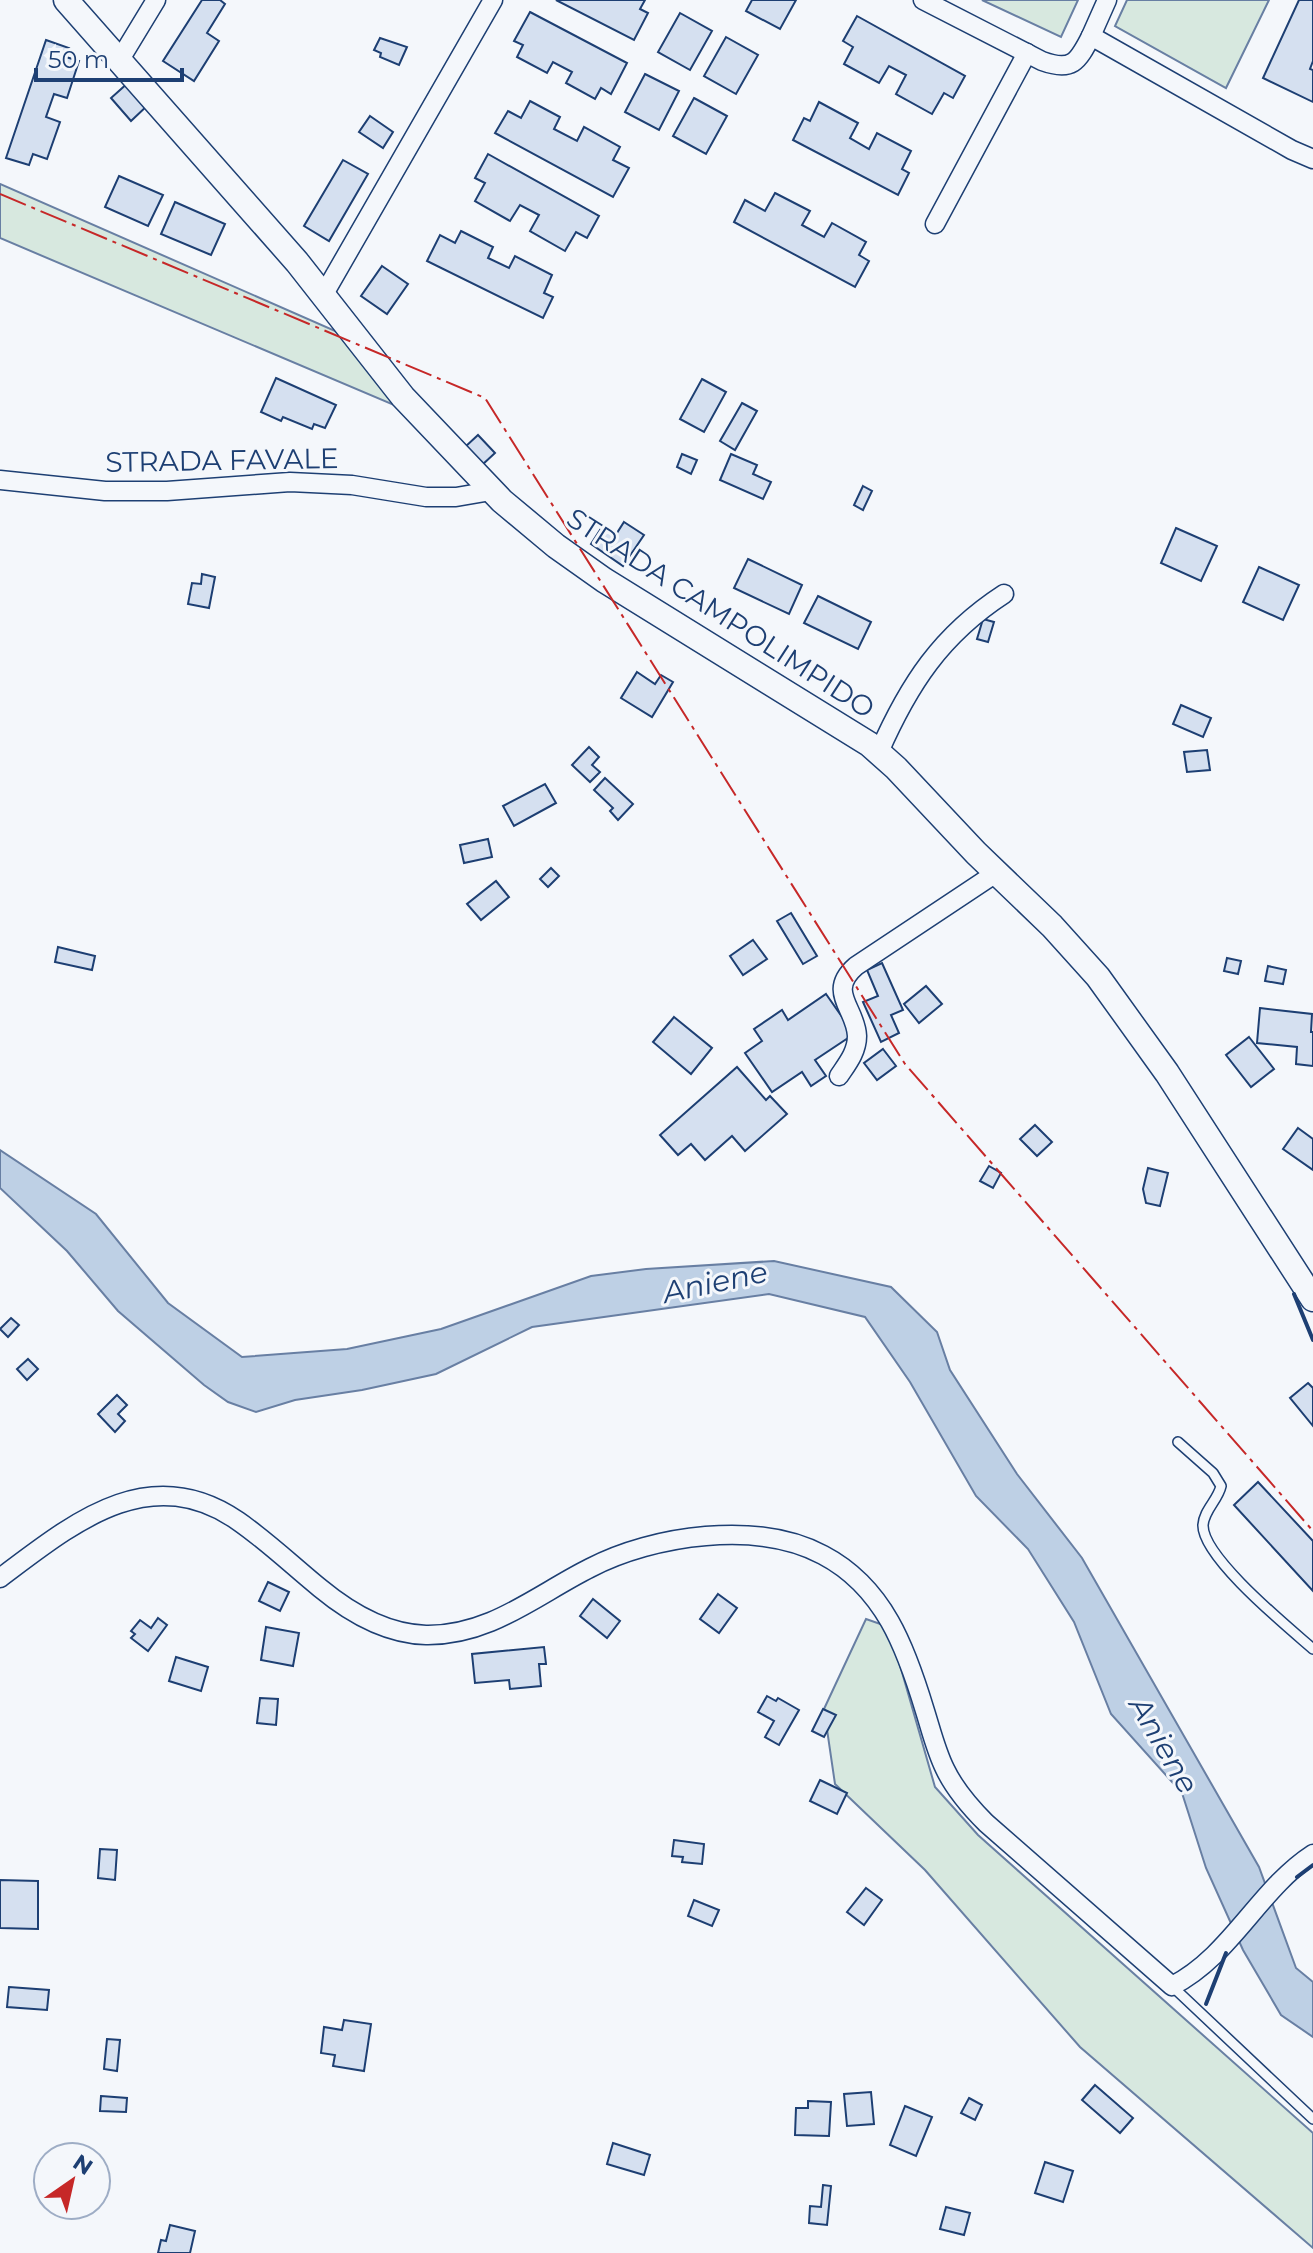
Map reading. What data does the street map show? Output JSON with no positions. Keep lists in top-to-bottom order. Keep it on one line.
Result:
{"streets":{"street":["STRADA FAVALE","STRADA CAMPOLIMPIDO"]},"crossings":[["STRADA FAVALE","STRADA CAMPOLIMPIDO"]],"water":["Aniene"],"scale_bar":"50 m","north":"top right"}
